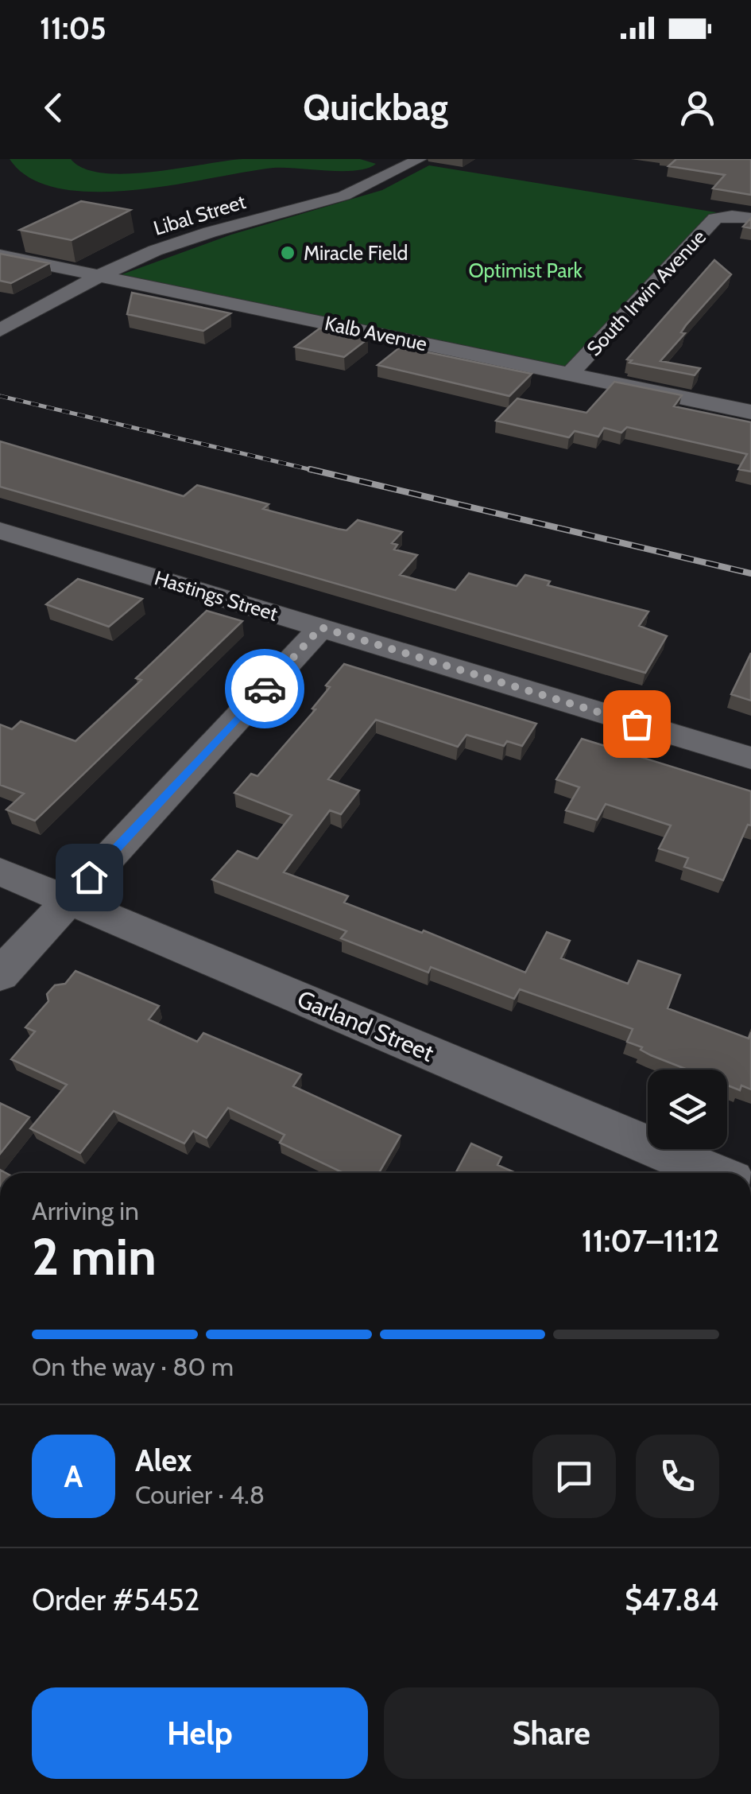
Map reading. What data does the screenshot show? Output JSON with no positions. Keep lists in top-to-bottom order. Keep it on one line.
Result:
{"streets":{"street":["Libal Street","South Irwin Avenue","Kalb Avenue","Hastings Street","Garland Street"]},"crossings":[["Libal Street","Kalb Avenue"],["South Irwin Avenue","Kalb Avenue"]],"parks":["Optimist Park"],"places":["Miracle Field"],"page":{"status":"11:05","header":"Quickbag","heading":["2 min","Arriving in","11:07–11:12"],"panel":["Alex","Courier · 4.8","Order #5452","$47.84"],"bar":"On the way · 80 m","round":"A","buttons":["Help","Share"]}}
